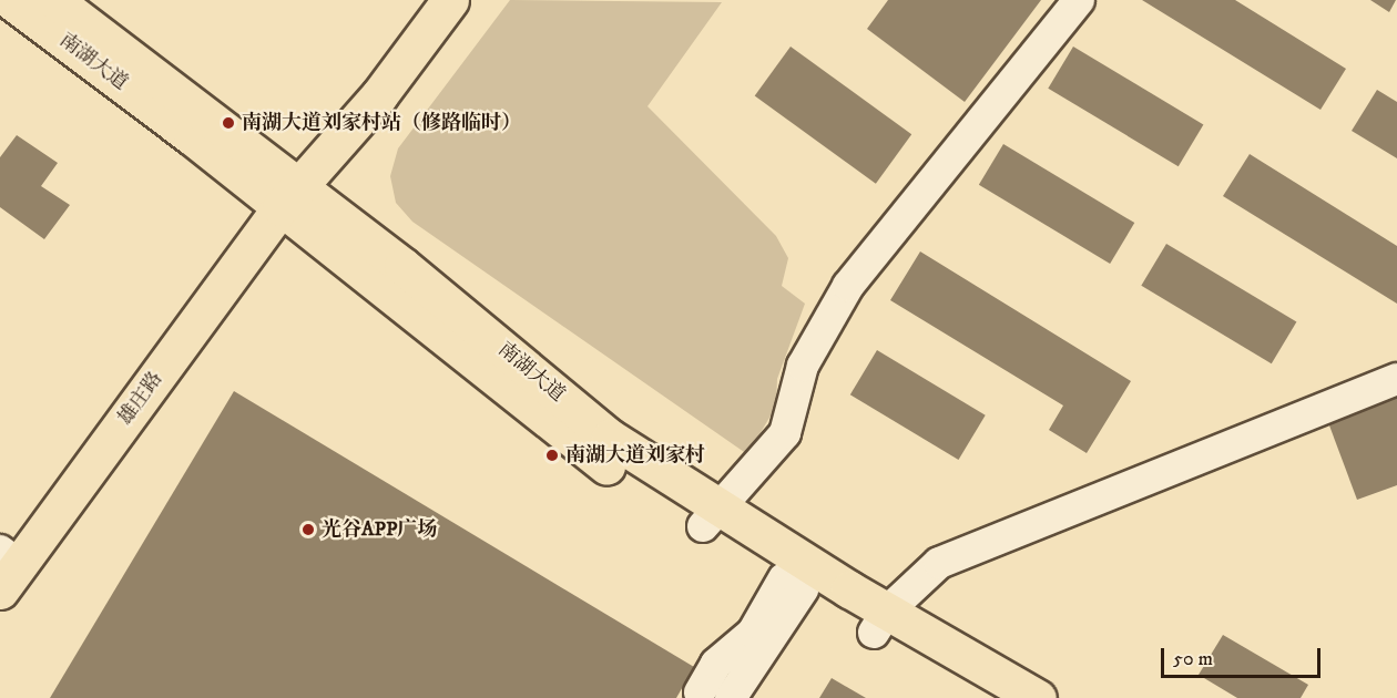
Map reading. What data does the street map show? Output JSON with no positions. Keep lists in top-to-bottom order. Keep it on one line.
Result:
{"streets":{"main road":["南湖大道","雄庄路"]},"crossings":[["南湖大道","雄庄路"]],"places":["南湖大道刘家村站（修路临时）","南湖大道刘家村","光谷APP广场"],"scale_bar":"50 m"}
